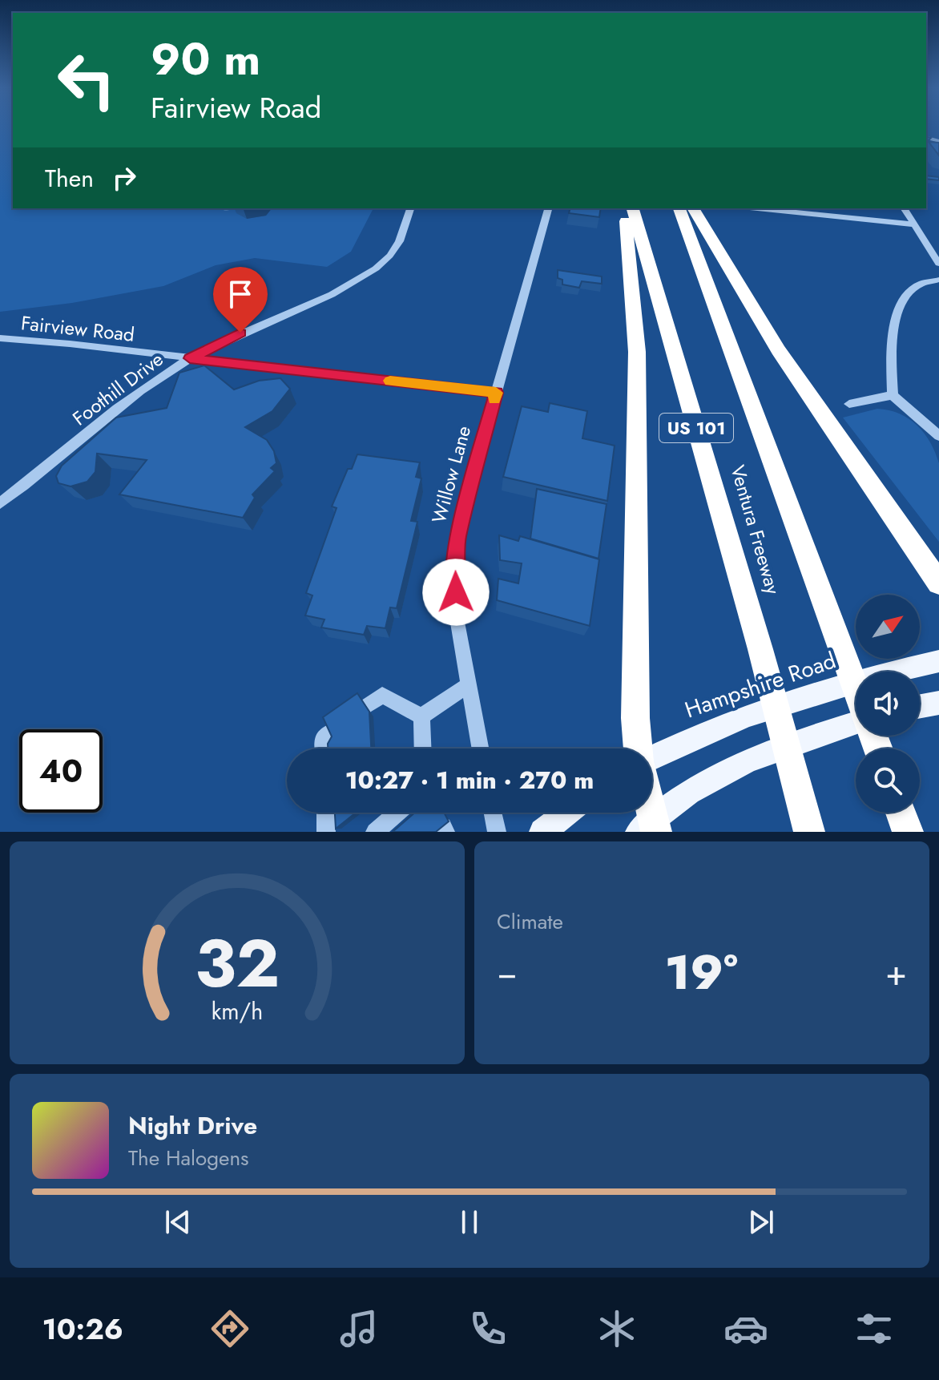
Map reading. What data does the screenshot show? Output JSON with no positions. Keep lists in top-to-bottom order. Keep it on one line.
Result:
{"streets":{"highway":["US 101","Ventura Freeway"],"main road":["Hampshire Road"],"street":["Fairview Road","Foothill Drive","Willow Lane"]},"crossings":[["Fairview Road","Foothill Drive"],["Fairview Road","Willow Lane"]],"north":"top right","page":{"turn":["90 m","Fairview Road"],"then":"Then","limit":"40","trip":"10:27 · 1 min · 270 m","tile":"Climate","heat":["−","19°","+"],"song":["Night Drive","The Halogens"],"tabs":"10:26","gauge":["32","km/h"]}}
